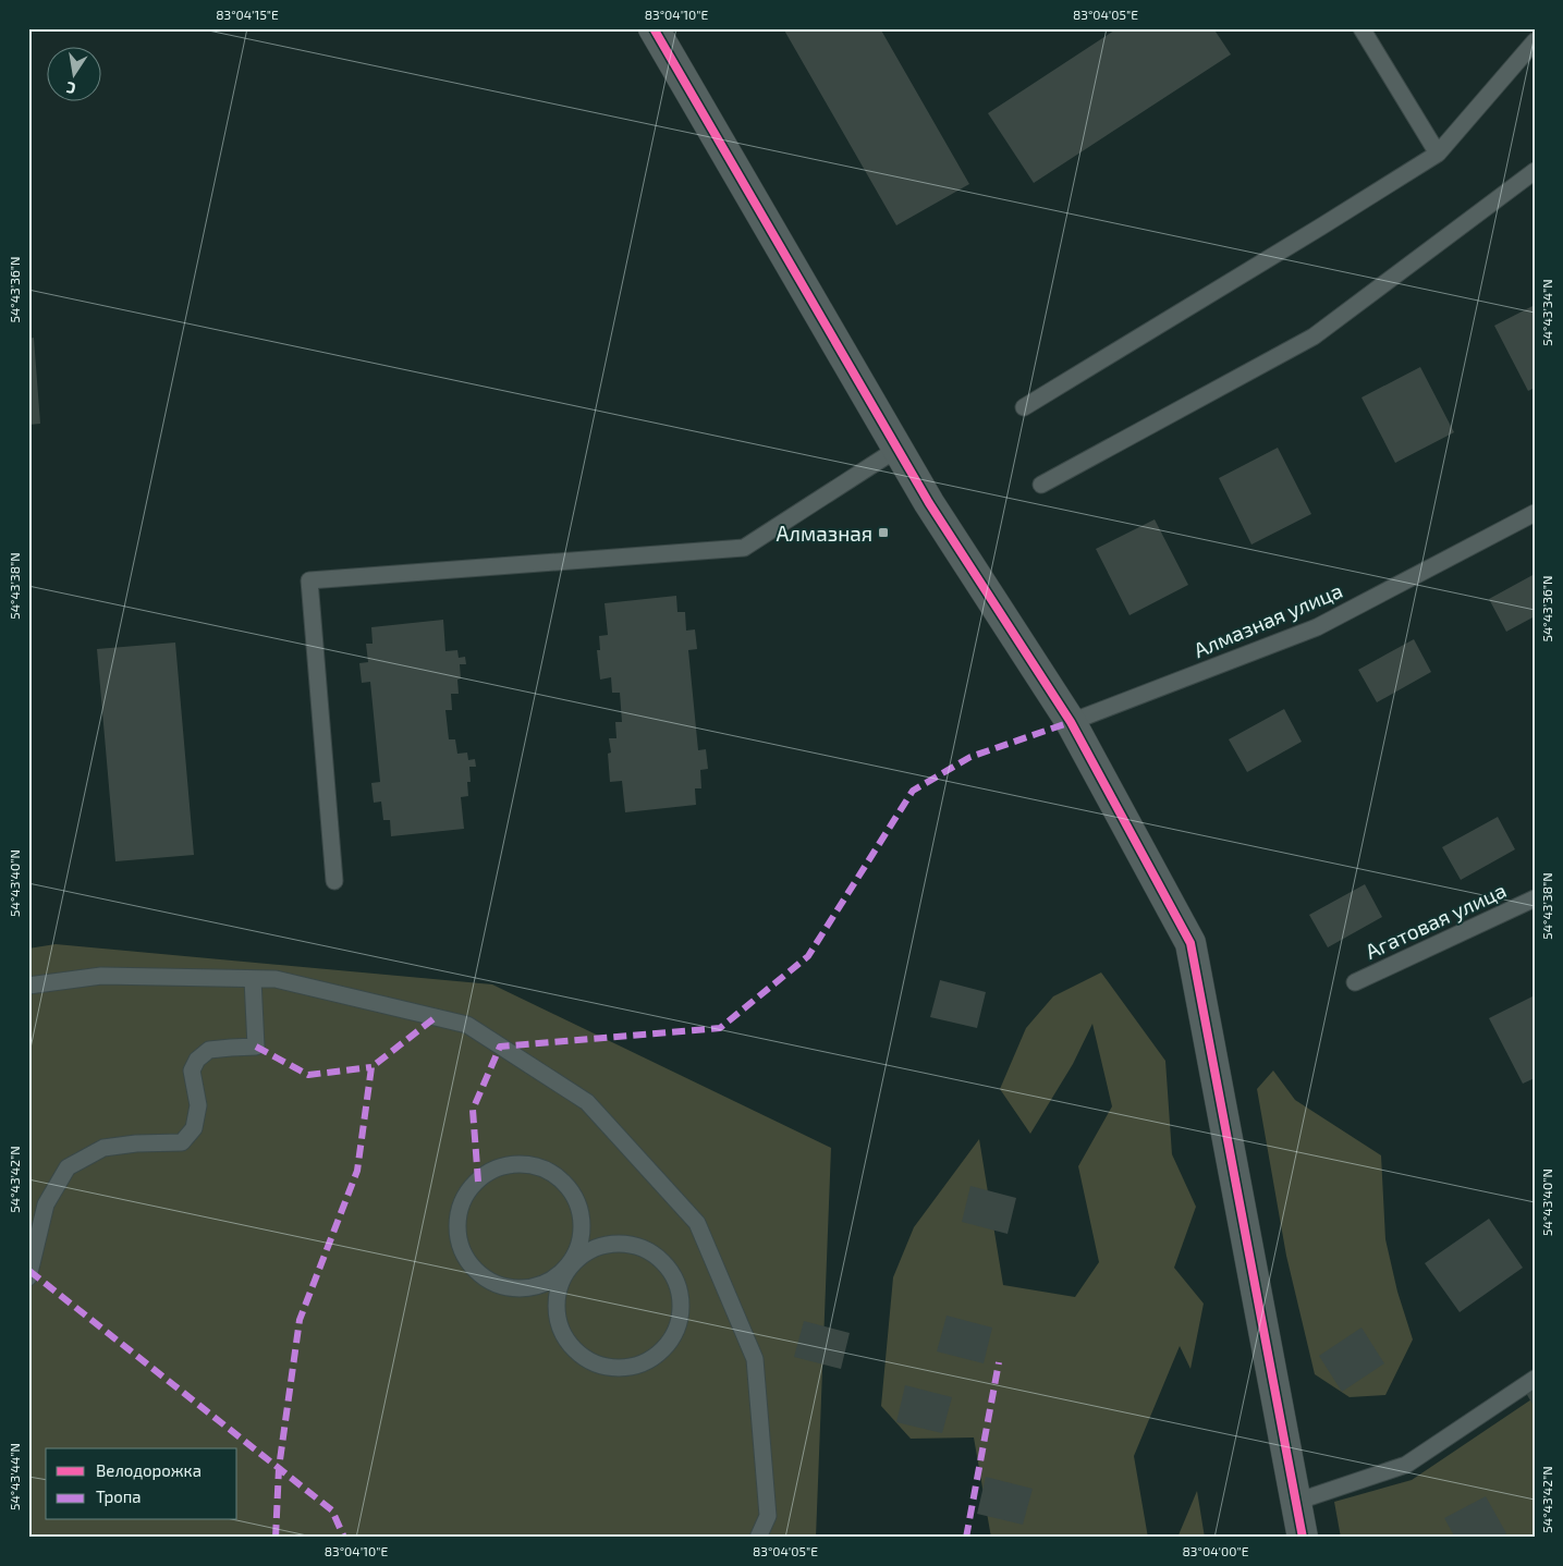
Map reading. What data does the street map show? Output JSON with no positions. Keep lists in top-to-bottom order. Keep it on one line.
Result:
{"streets":{"lane":["Алмазная улица","Агатовая улица"]},"places":{"transit":["Алмазная"]},"legend":["Велодорожка","Тропа"],"north":"bottom","coordinates":["83°04'15\"E","83°04'10\"E","83°04'05\"E","54°43'36\"N","54°43'34\"N","54°43'38\"N","54°43'40\"N","54°43'42\"N","54°43'44\"N","83°04'00\"E"]}
